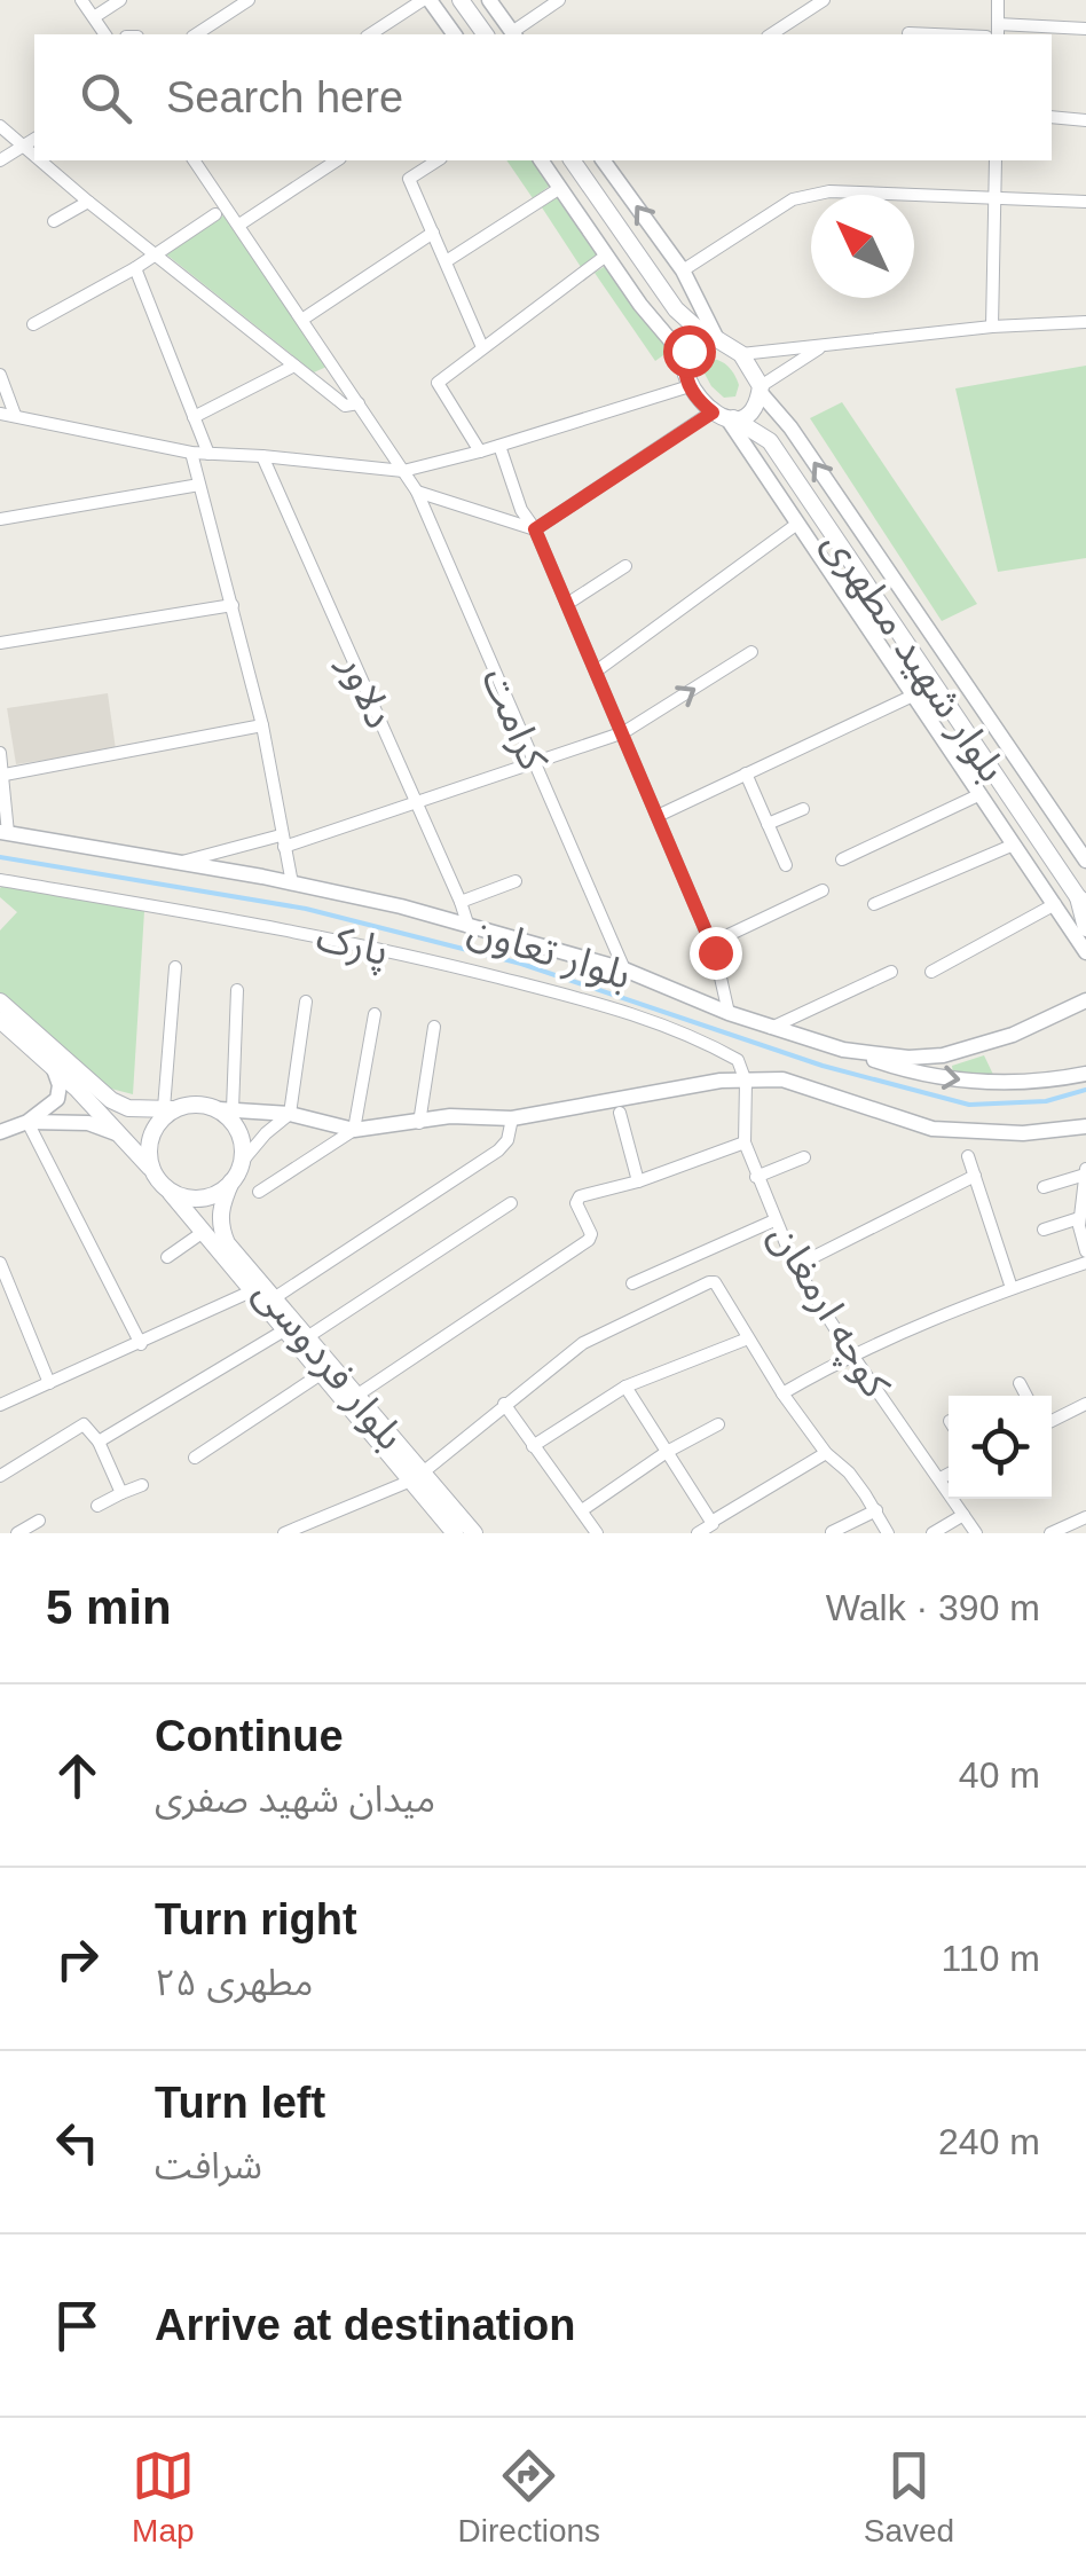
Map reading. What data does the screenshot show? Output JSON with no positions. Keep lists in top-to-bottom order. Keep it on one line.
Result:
{"streets":{"main road":["بلوار شهید مطهری","بلوار فردوسی"],"street":["دلاور","کرامت","پارک","بلوار تعاون","کوچه ارمغان"]},"crossings":[["دلاور","بلوار تعاون"],["کرامت","بلوار تعاون"],["پارک","کوچه ارمغان"]],"north":"top left","page":{"search":"Search here","heading":["5 min","Walk · 390 m"],"list":[["Continue","میدان شهید صفری","40 m"],["Turn right","مطهری ۲۵","110 m"],["Turn left","شرافت","240 m"],"Arrive at destination"],"nav":["Map","Directions","Saved"]}}
